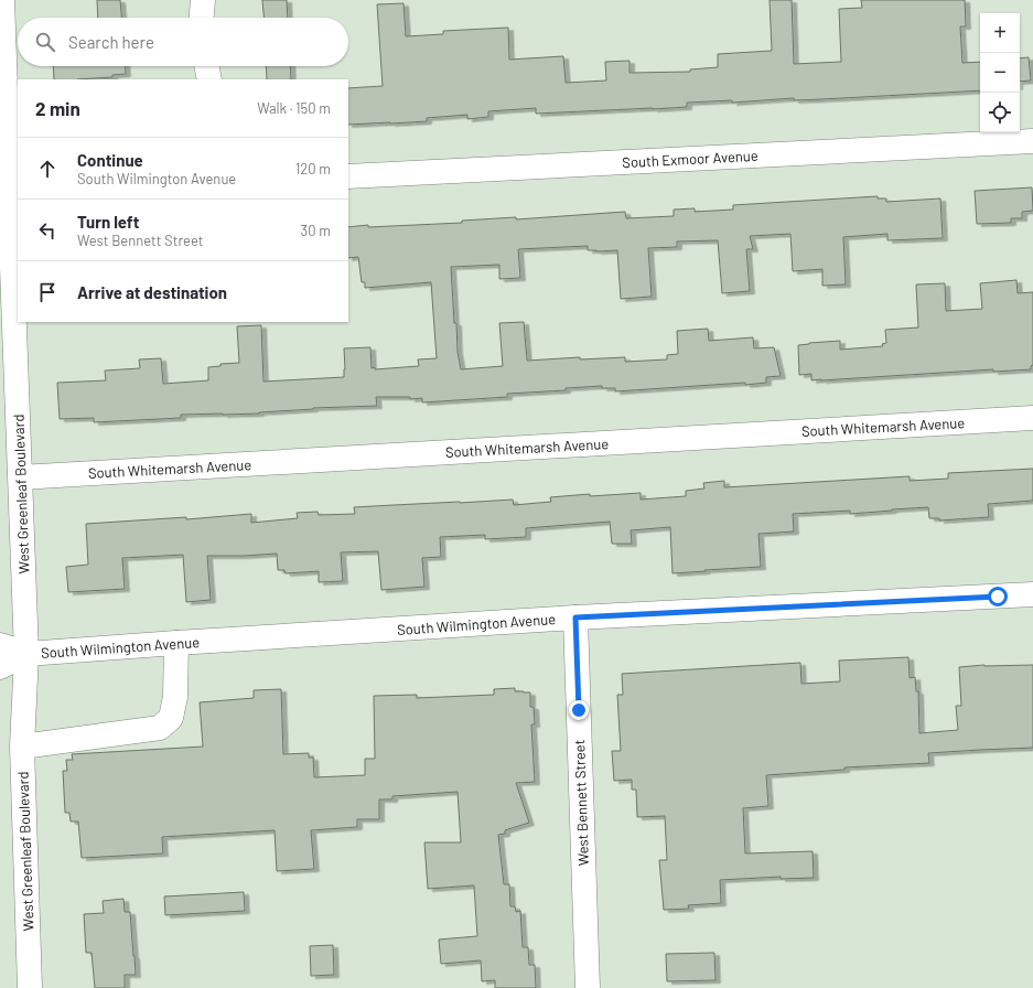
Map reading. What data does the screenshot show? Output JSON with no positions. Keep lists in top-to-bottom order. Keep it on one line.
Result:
{"streets":{"street":["South Exmoor Avenue","South Whitemarsh Avenue","West Greenleaf Boulevard","South Wilmington Avenue","West Bennett Street"]},"crossings":[["South Whitemarsh Avenue","West Greenleaf Boulevard"],["West Greenleaf Boulevard","South Wilmington Avenue"],["South Wilmington Avenue","West Bennett Street"]],"page":{"map_buttons":["+","−"],"search":"Search here","heading":["2 min","Walk · 150 m"],"list":[["Continue","South Wilmington Avenue","120 m"],["Turn left","West Bennett Street","30 m"],"Arrive at destination"]}}
